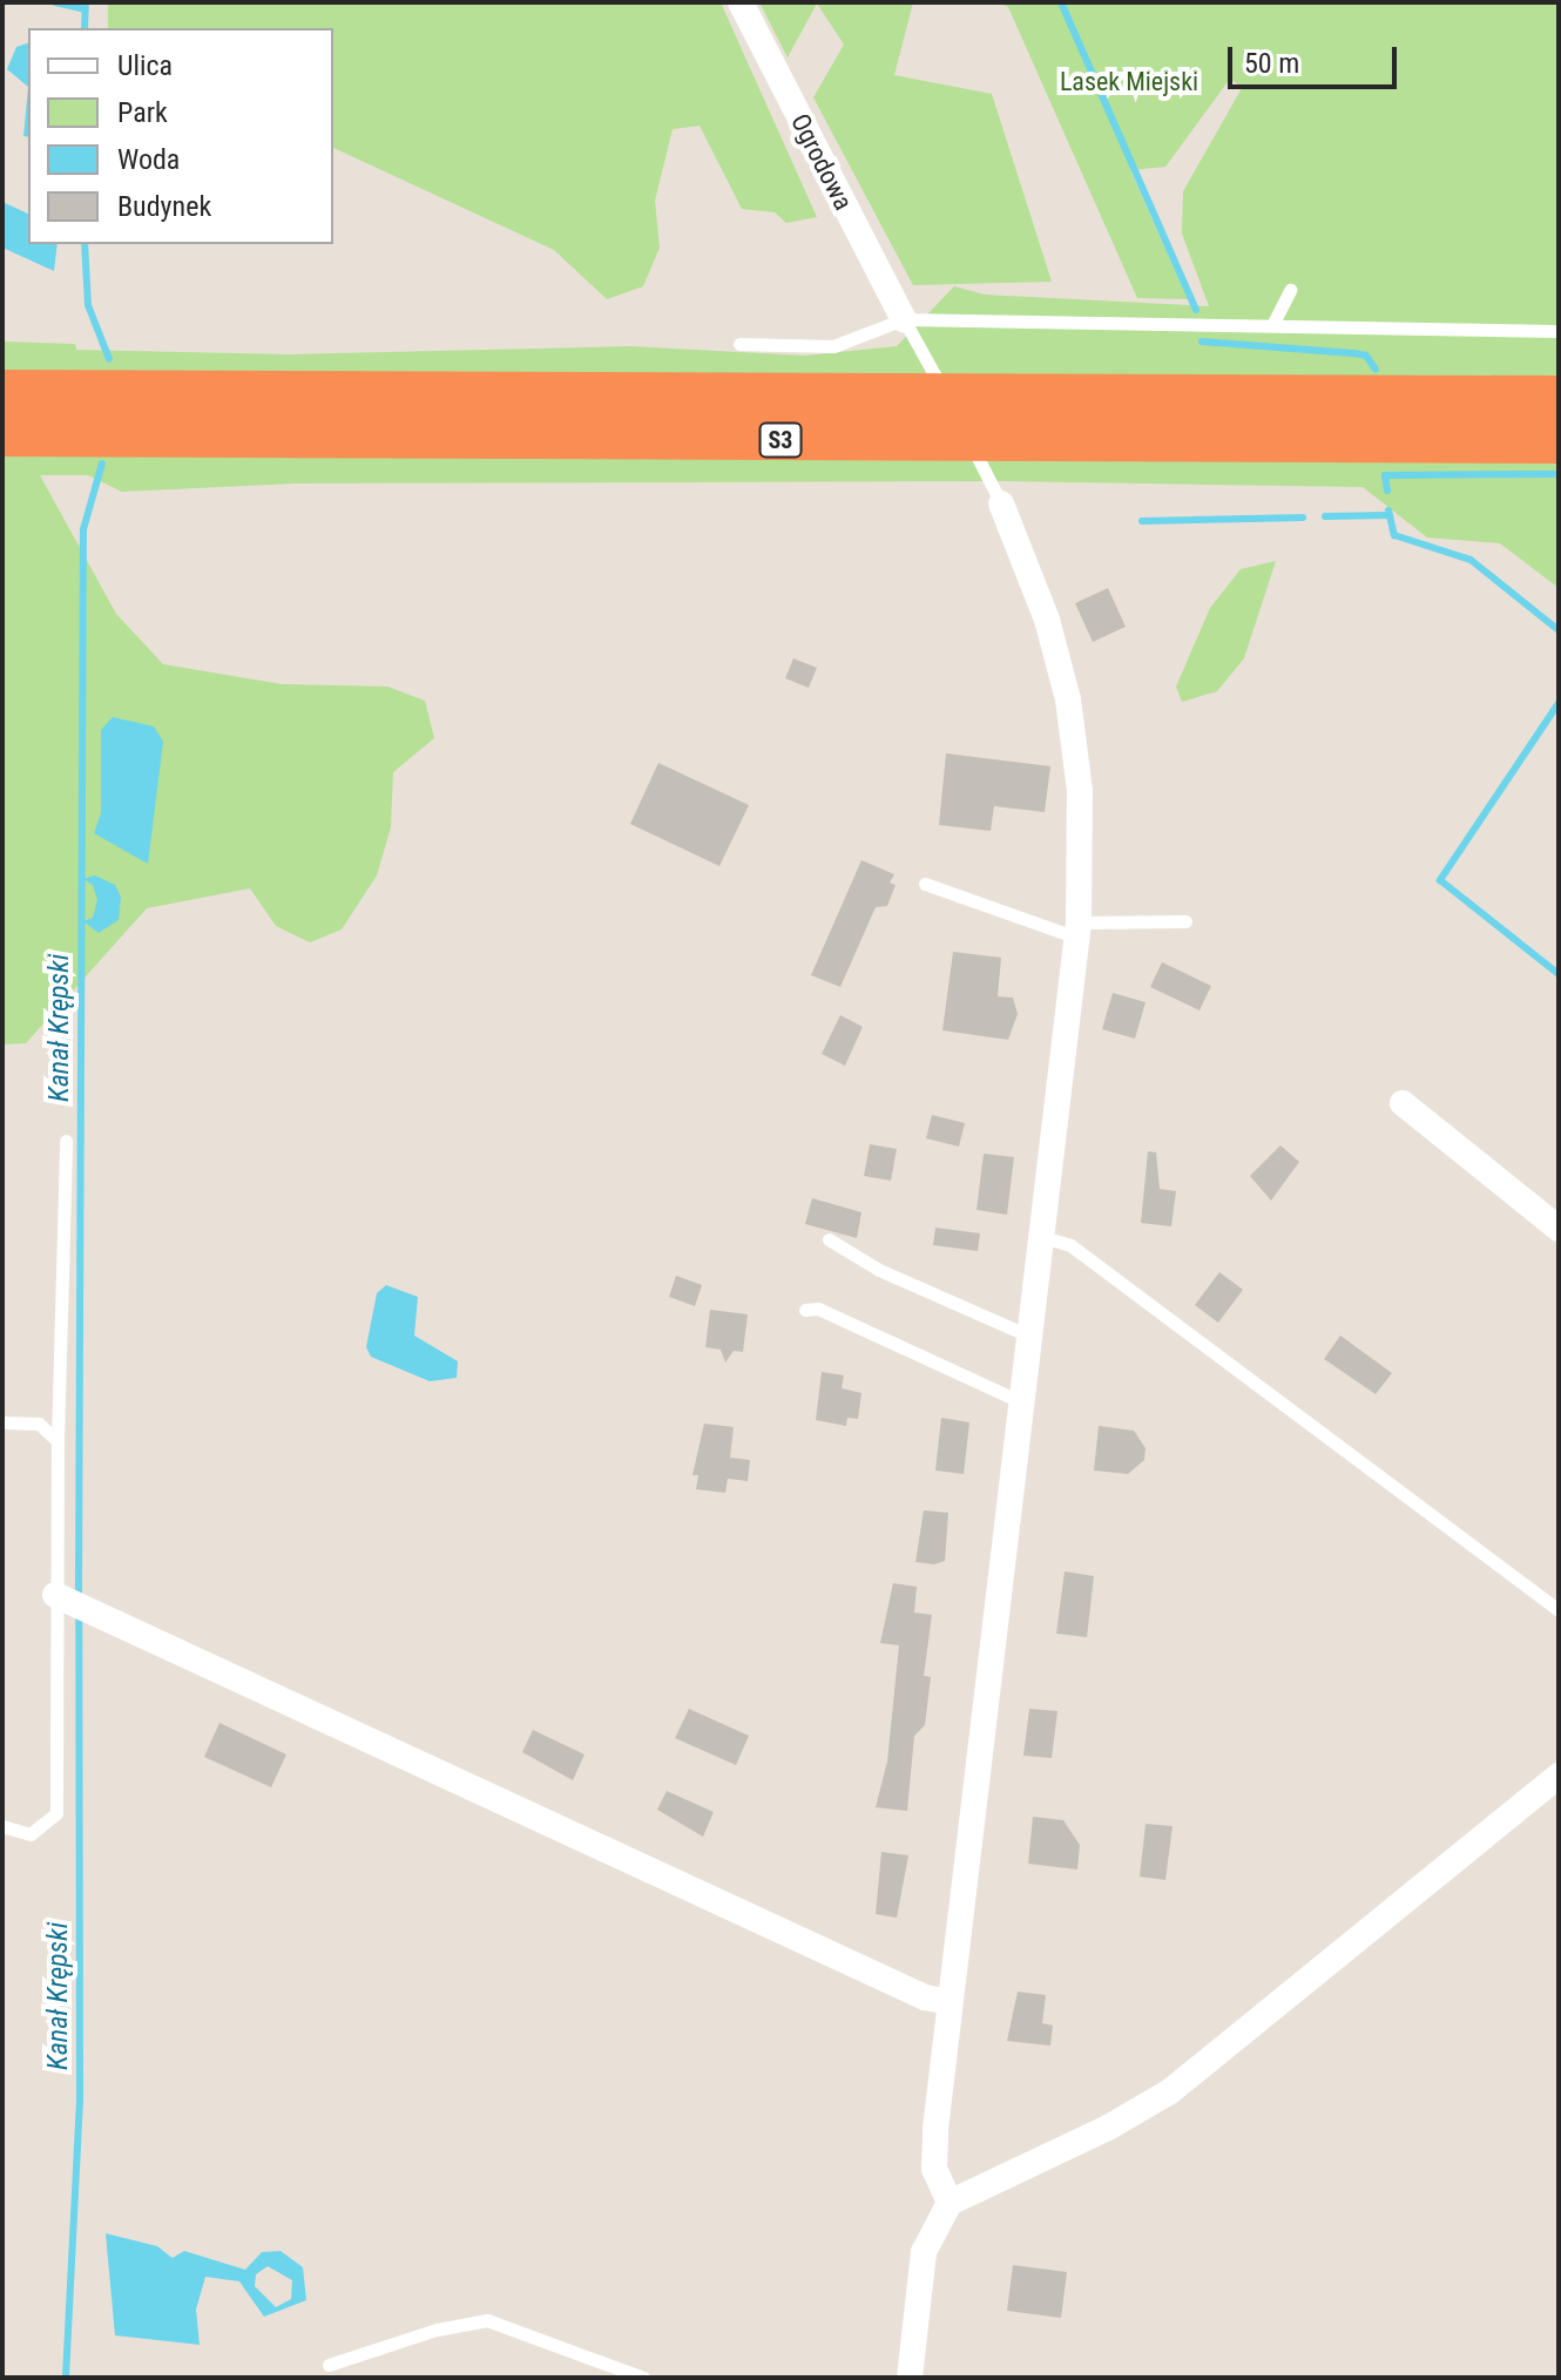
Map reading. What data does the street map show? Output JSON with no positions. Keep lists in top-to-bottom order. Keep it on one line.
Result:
{"streets":{"highway":["S3"],"street":["Ogrodowa"]},"water":["Kanał Krępski"],"parks":["Lasek Miejski"],"legend":["Ulica","Park","Woda","Budynek"],"scale_bar":"50 m"}
